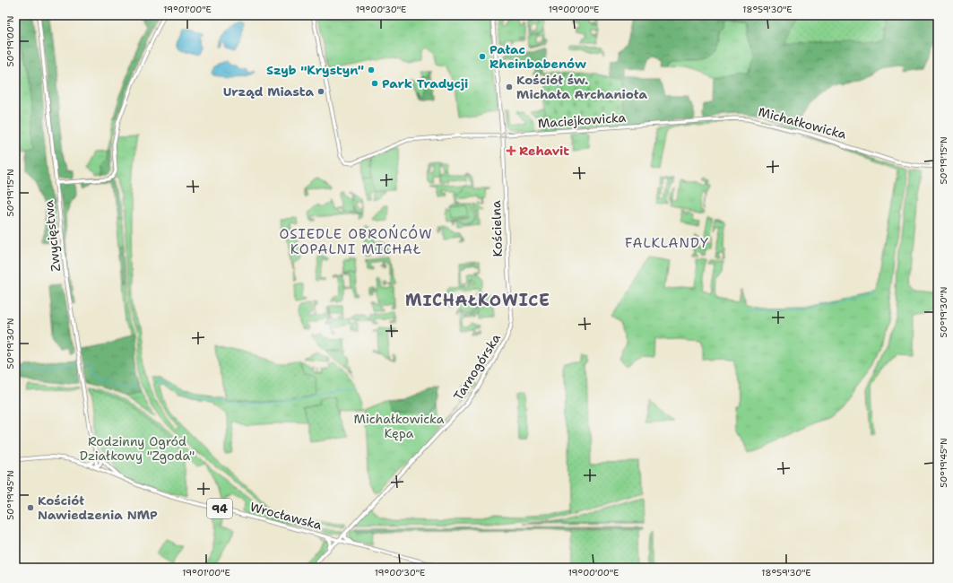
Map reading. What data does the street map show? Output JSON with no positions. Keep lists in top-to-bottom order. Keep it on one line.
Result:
{"streets":{"street":["Maciejkowicka","Michałkowicka","Kościelna","Zwycięstwa","Tarnogórska","94","Wrocławska"]},"crossings":[["Maciejkowicka","Michałkowicka"],["Maciejkowicka","Kościelna"],["Kościelna","Tarnogórska"],["Zwycięstwa","94"],["Zwycięstwa","Wrocławska"],["Tarnogórska","94"],["Tarnogórska","Wrocławska"],["94","Wrocławska"]],"districts":["OSIEDLE OBROŃCÓW KOPALNI MICHAŁ","FALKLANDY","MICHAŁKOWICE"],"parks":["Michałkowicka Kępa","Rodzinny Ogród Działkowy \"Zgoda\""],"places":{"other":["Pałac Rheinbabenów","Szyb \"Krystyn\"","Park Tradycji","Kościół św. Michała Archanioła","Urząd Miasta","Kościół Nawiedzenia NMP"],"health":["Rehavit"]},"coordinates":["19°01'00\"E","19°00'30\"E","19°00'00\"E","18°59'30\"E","50°19'00\"N","50°19'15\"N","50°19'30\"N","50°19'45\"N"]}
